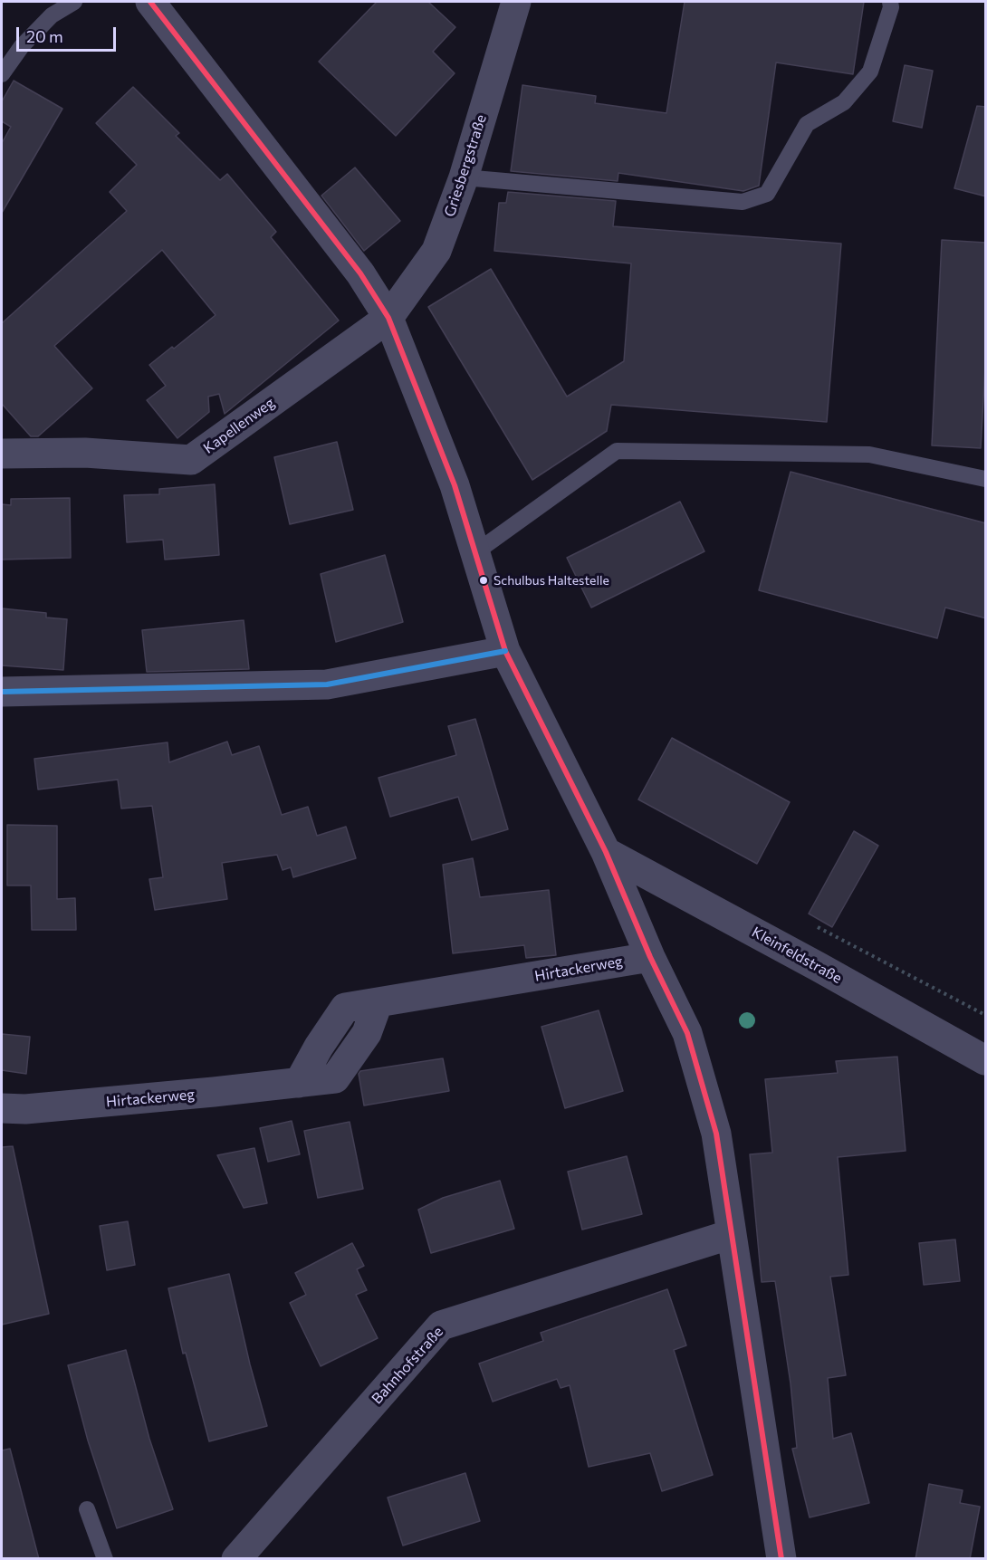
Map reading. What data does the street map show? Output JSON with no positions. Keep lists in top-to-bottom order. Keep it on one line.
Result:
{"streets":{"street":["Griesbergstraße","Kapellenweg","Kleinfeldstraße","Hirtackerweg","Bahnhofstraße"]},"crossings":[["Griesbergstraße","Kapellenweg"]],"places":["Schulbus Haltestelle"],"scale_bar":"20 m"}
